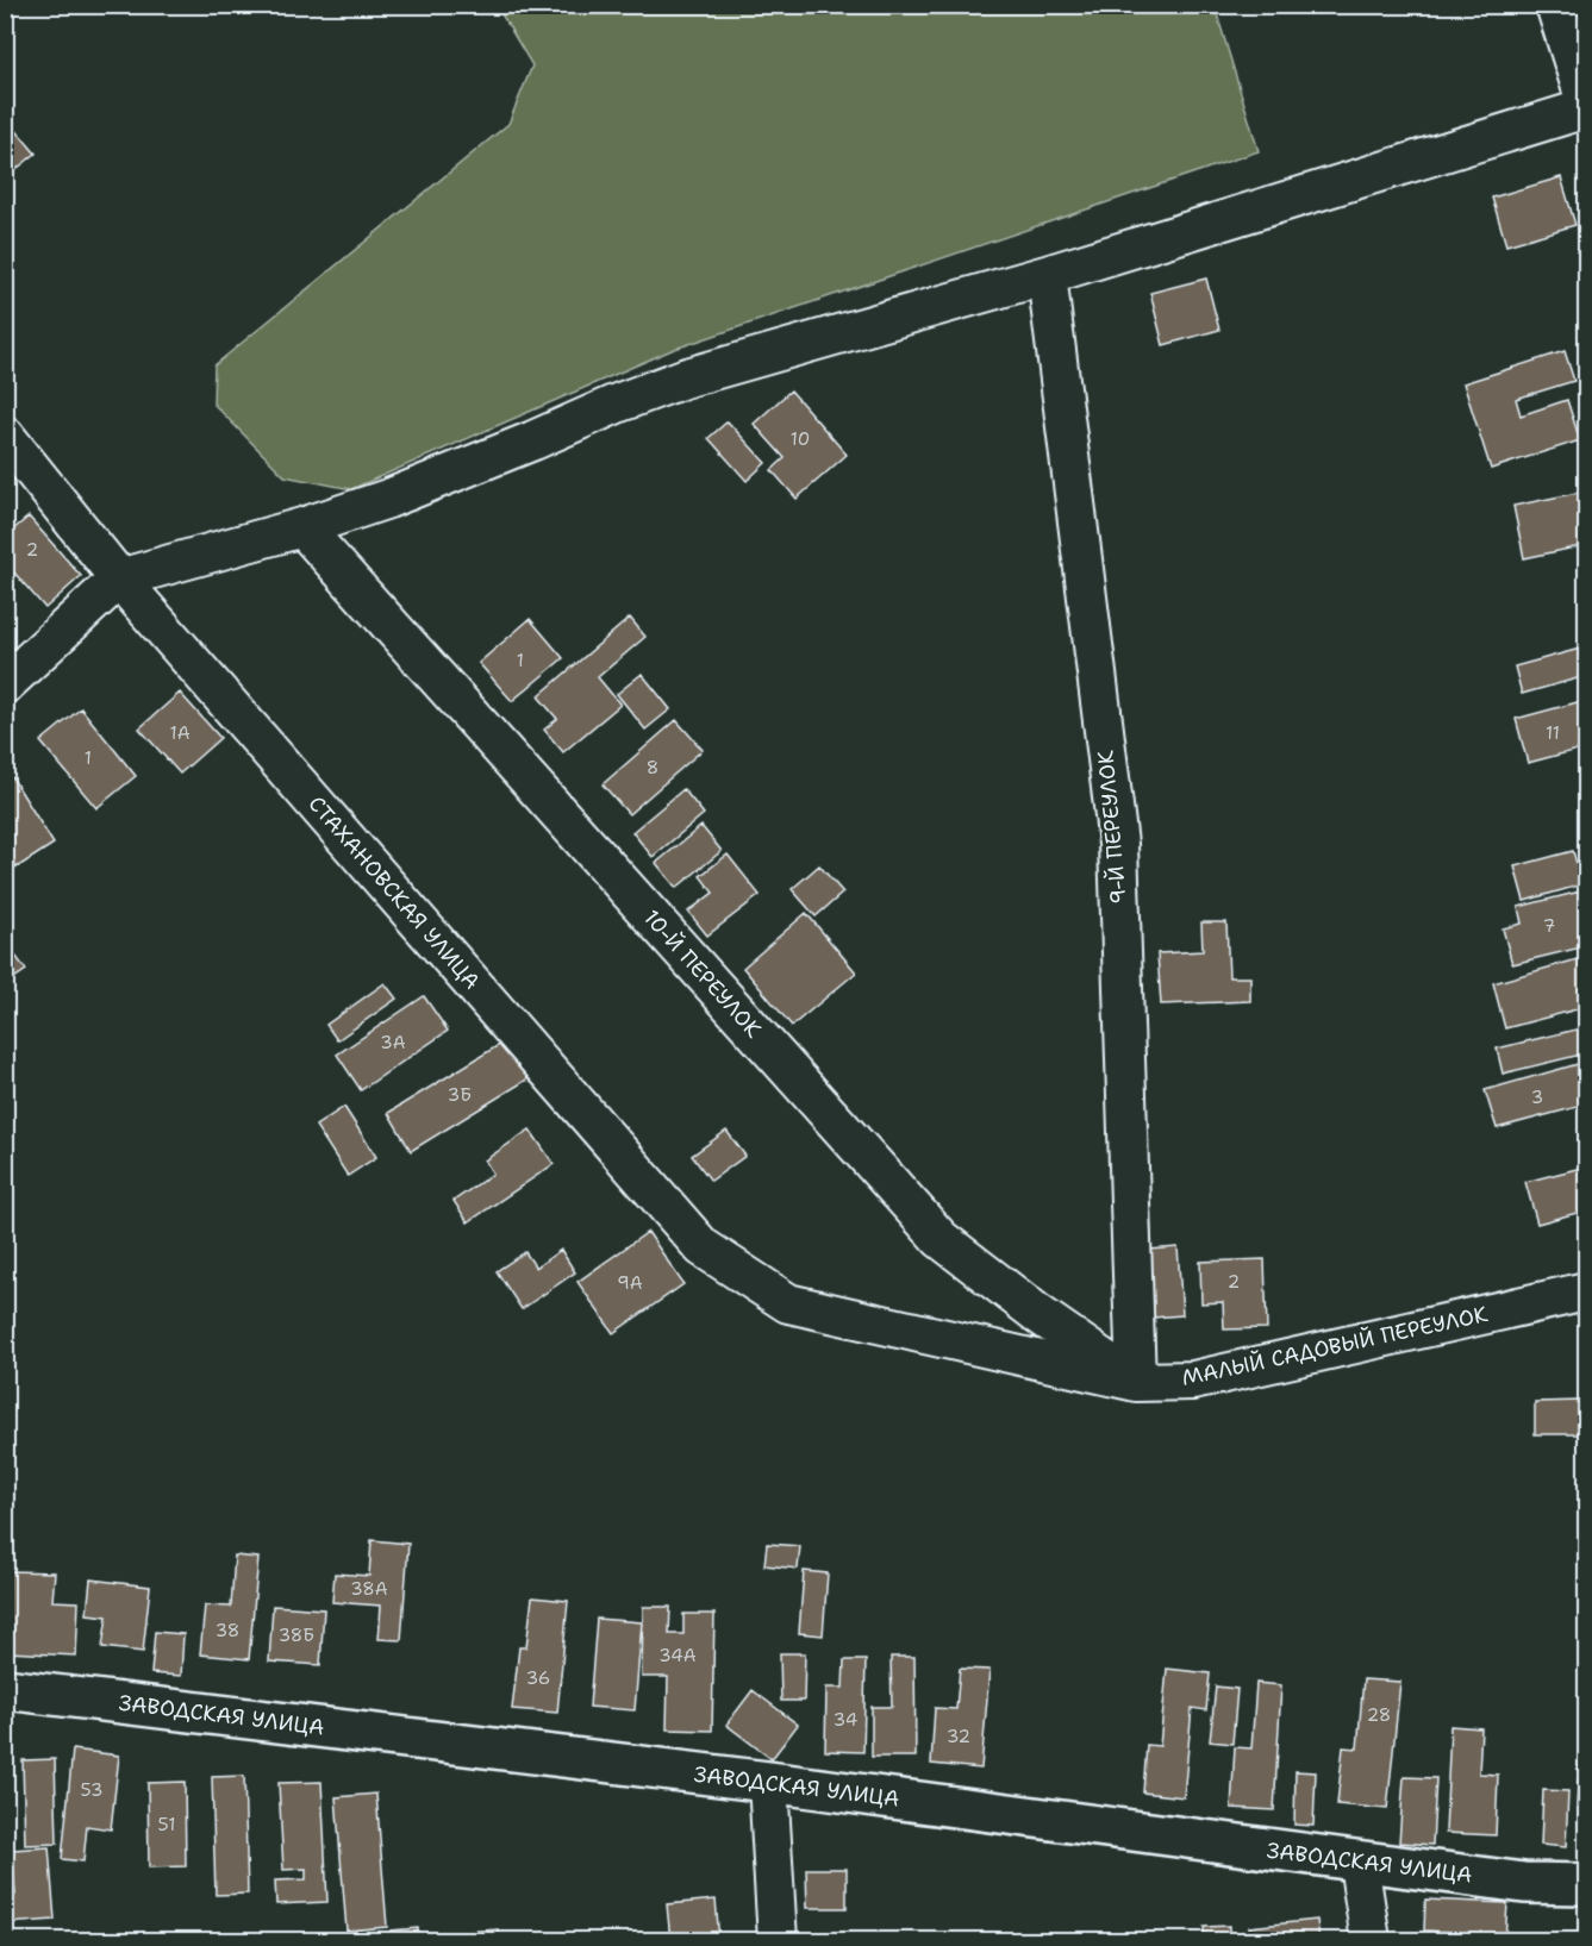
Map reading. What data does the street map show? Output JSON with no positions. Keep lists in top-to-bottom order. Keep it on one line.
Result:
{"streets":{"street":["9-Й ПЕРЕУЛОК","СТАХАНОВСКАЯ УЛИЦА","10-Й ПЕРЕУЛОК","МАЛЫЙ САДОВЫЙ ПЕРЕУЛОК","ЗАВОДСКАЯ УЛИЦА"]},"crossings":[["9-Й ПЕРЕУЛОК","10-Й ПЕРЕУЛОК"],["9-Й ПЕРЕУЛОК","МАЛЫЙ САДОВЫЙ ПЕРЕУЛОК"],["СТАХАНОВСКАЯ УЛИЦА","МАЛЫЙ САДОВЫЙ ПЕРЕУЛОК"],["10-Й ПЕРЕУЛОК","МАЛЫЙ САДОВЫЙ ПЕРЕУЛОК"]],"house_numbers":["10","2","1","1А","11","1","8","7","3А","3Б","3","2","9А","38А","38","38Б","34А","36","28","34","32","53","51"]}
